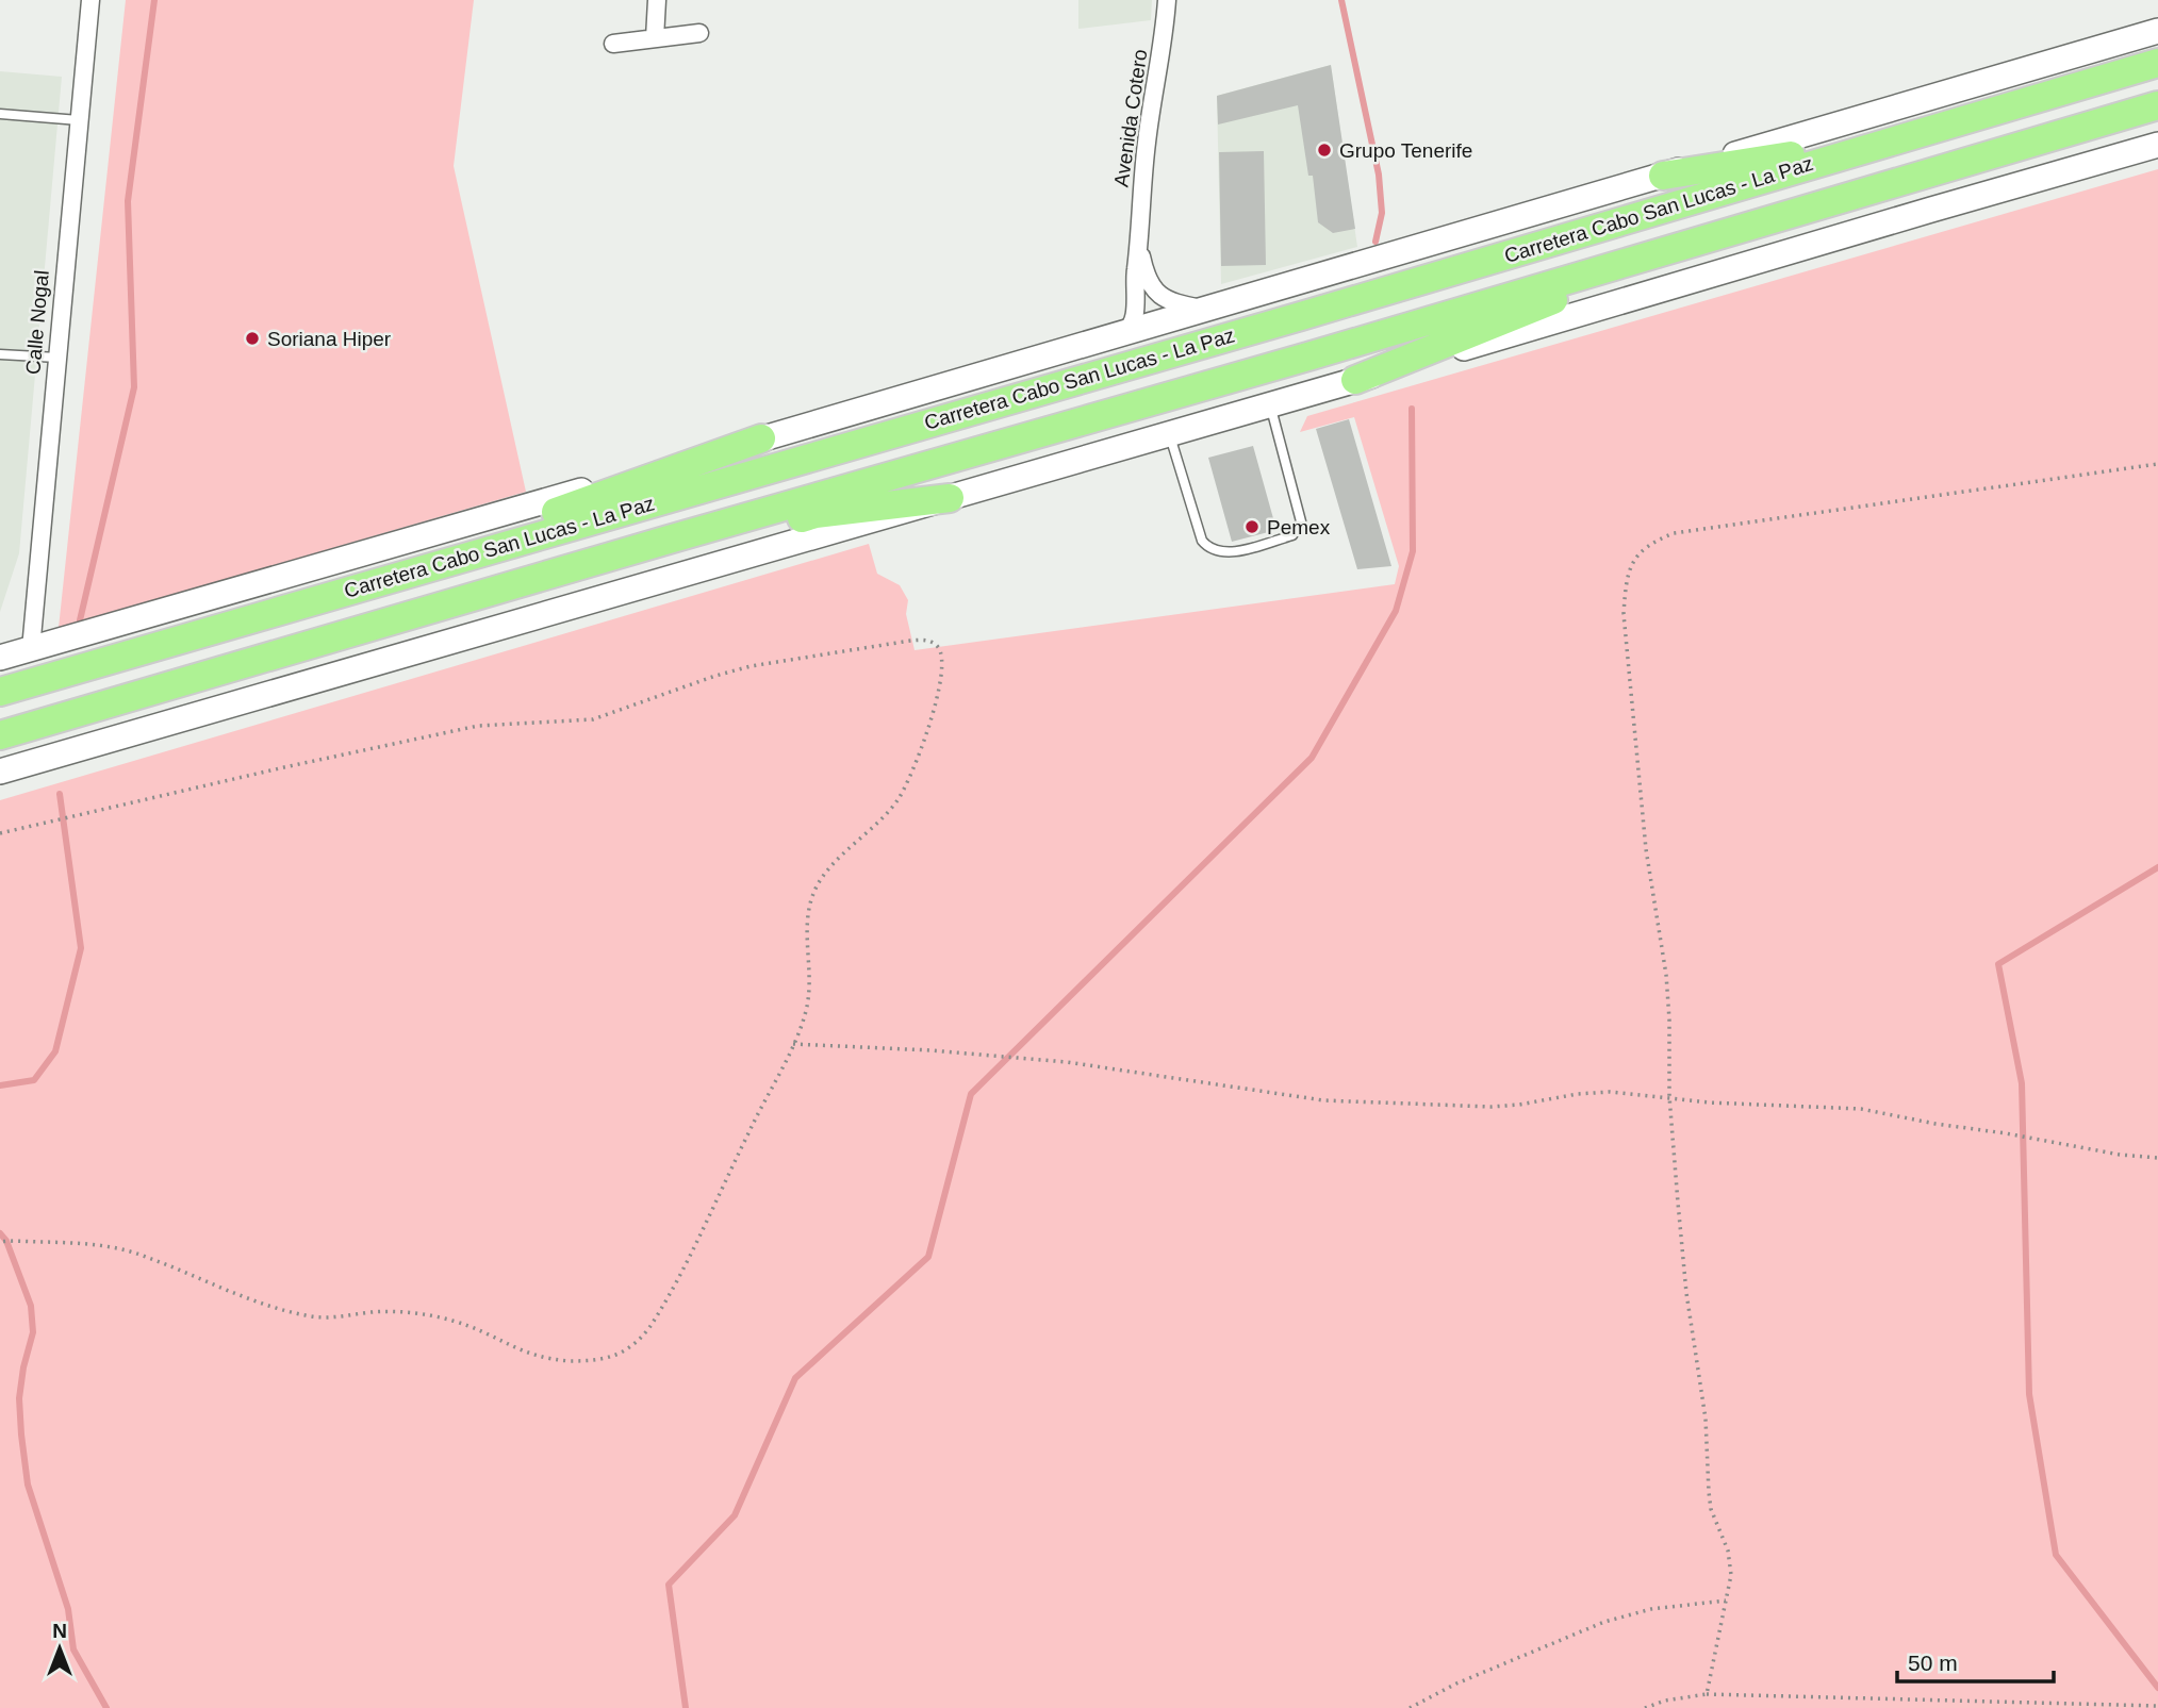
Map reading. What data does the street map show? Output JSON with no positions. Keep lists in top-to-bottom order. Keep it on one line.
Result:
{"streets":{"highway":["Carretera Cabo San Lucas - La Paz"],"street":["Avenida Cotero","Calle Nogal"]},"places":["Grupo Tenerife","Soriana Hiper","Pemex"],"scale_bar":"50 m","north":"top"}
